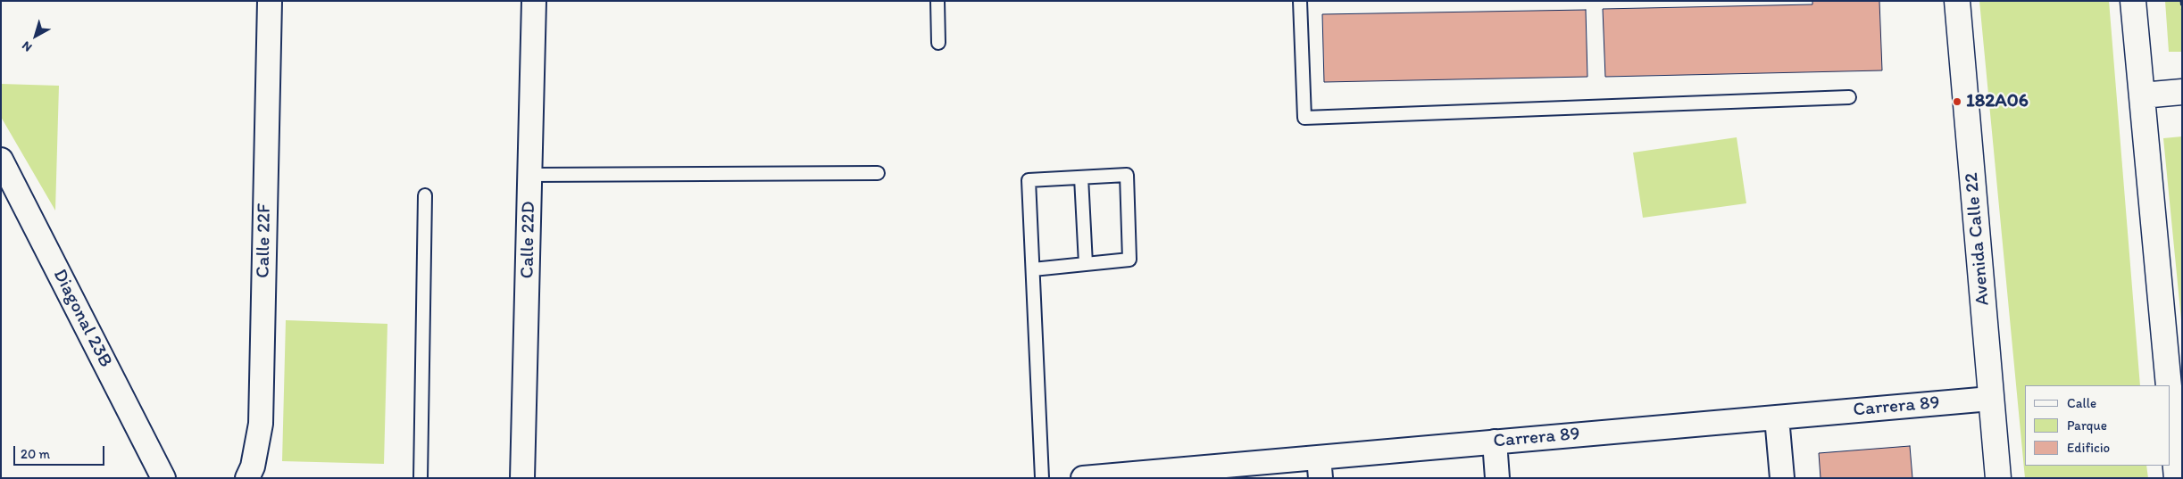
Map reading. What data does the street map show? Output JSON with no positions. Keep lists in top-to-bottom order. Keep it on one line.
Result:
{"streets":{"main road":["Avenida Calle 22"],"street":["Calle 22D","Calle 22F","Diagonal 23B","Carrera 89"]},"crossings":[["Avenida Calle 22","Carrera 89"]],"places":["182A06"],"legend":["Calle","Parque","Edificio"],"scale_bar":"20 m","north":"bottom left"}
